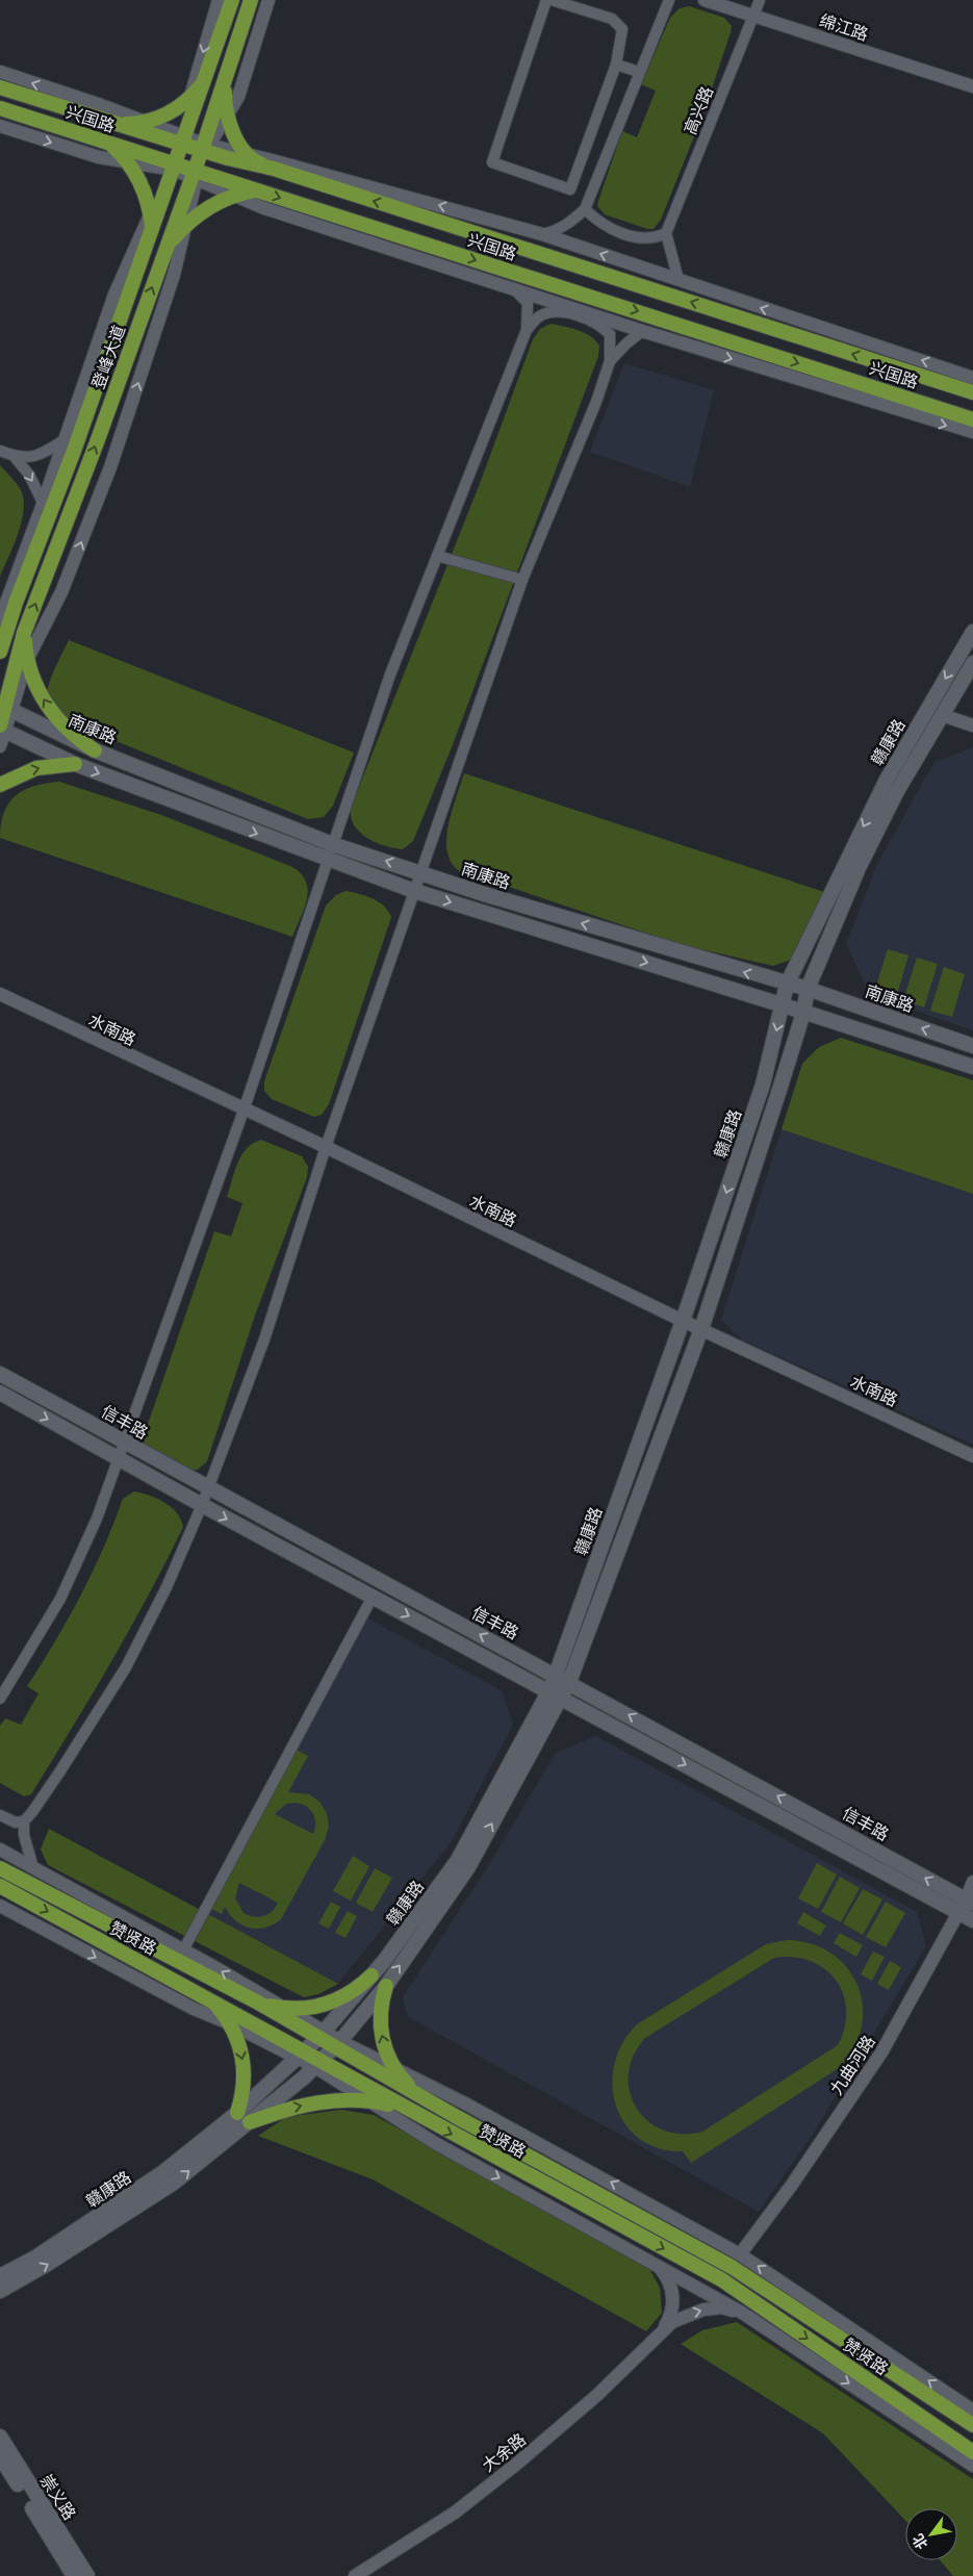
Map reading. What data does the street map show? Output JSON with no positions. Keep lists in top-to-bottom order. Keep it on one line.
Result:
{"streets":{"main road":["兴国路","登峰大道","南康路","赣康路","信丰路","赞贤路","崇义路"],"street":["绵江路","高兴路","水南路","九曲河路","大余路"]},"crossings":[["绵江路","高兴路"],["兴国路","登峰大道"],["登峰大道","南康路"],["南康路","赣康路"],["赣康路","水南路"],["赣康路","信丰路"],["赣康路","赞贤路"],["信丰路","九曲河路"]],"north":"bottom left"}
